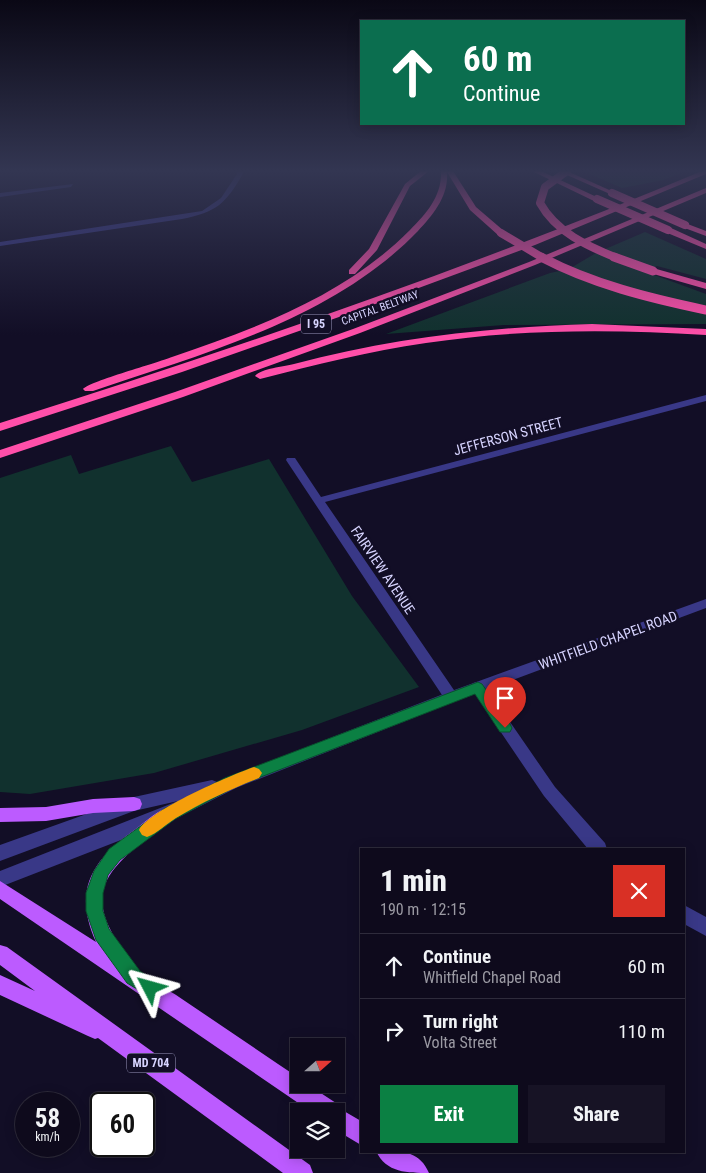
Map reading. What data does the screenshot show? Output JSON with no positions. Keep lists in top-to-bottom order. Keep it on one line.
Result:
{"streets":{"highway":["CAPITAL BELTWAY","I 95"],"main road":["MD 704"],"street":["JEFFERSON STREET","FAIRVIEW AVENUE","WHITFIELD CHAPEL ROAD"]},"crossings":[["JEFFERSON STREET","FAIRVIEW AVENUE"],["FAIRVIEW AVENUE","WHITFIELD CHAPEL ROAD"]],"north":"right","page":{"turn":["60 m","Continue"],"heading":["1 min","190 m · 12:15"],"list":[{"name":"Continue","note":"Whitfield Chapel Road","value":"60 m"},{"name":"Turn right","note":"Volta Street","value":"110 m"}],"buttons":["Exit","Share"],"speed":"58 km/h","limit":"60"}}
